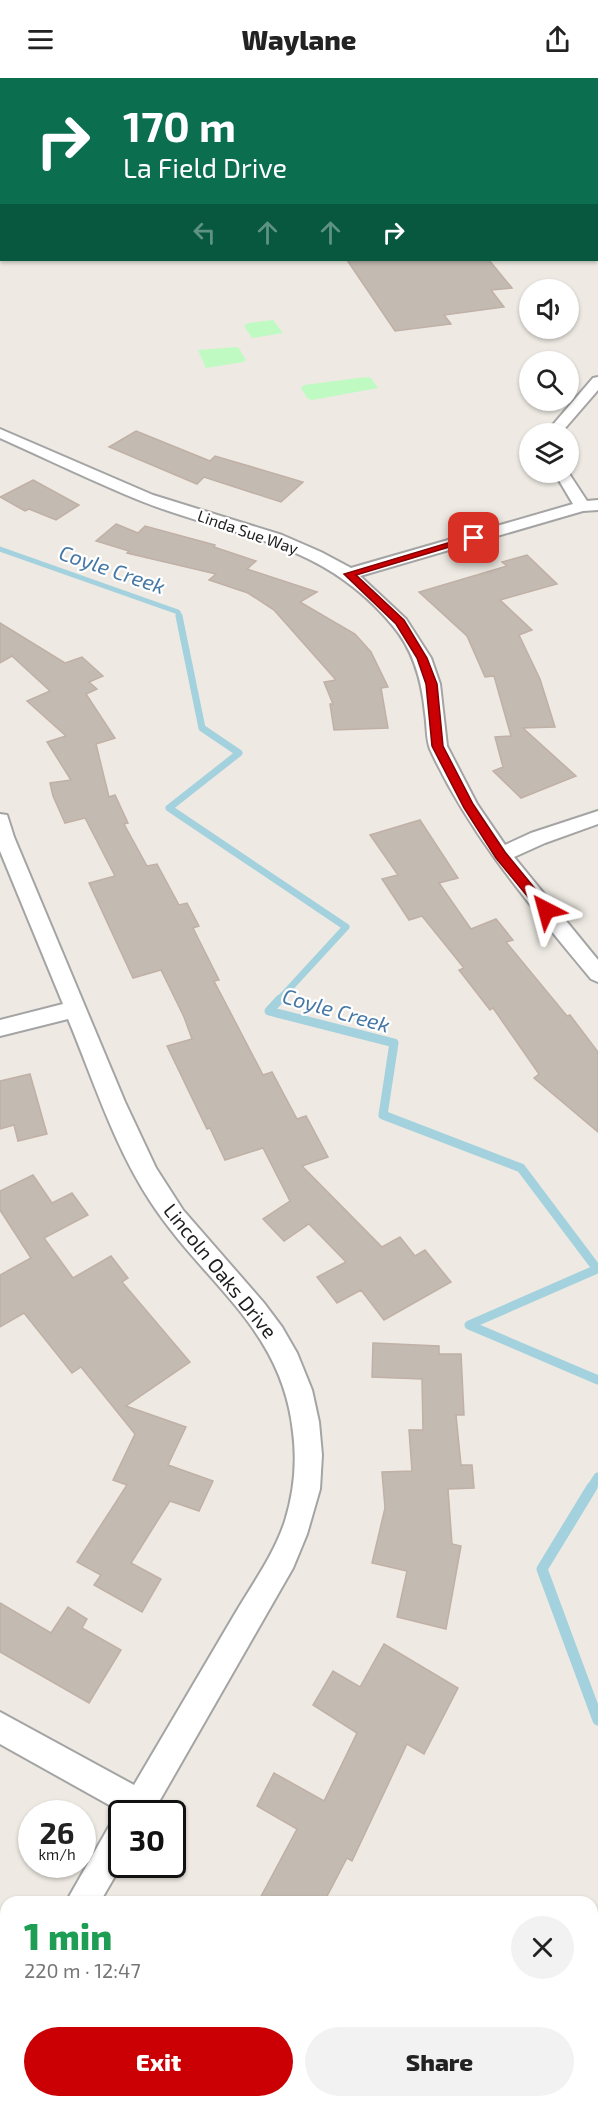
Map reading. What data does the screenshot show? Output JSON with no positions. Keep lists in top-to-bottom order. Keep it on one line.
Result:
{"streets":{"street":["Linda Sue Way","Lincoln Oaks Drive"]},"water":["Coyle Creek"],"page":{"header":"Waylane","turn":["170 m","La Field Drive"],"speed":"26 km/h","limit":"30","heading":["1 min","220 m · 12:47"],"buttons":["Exit","Share"]}}
